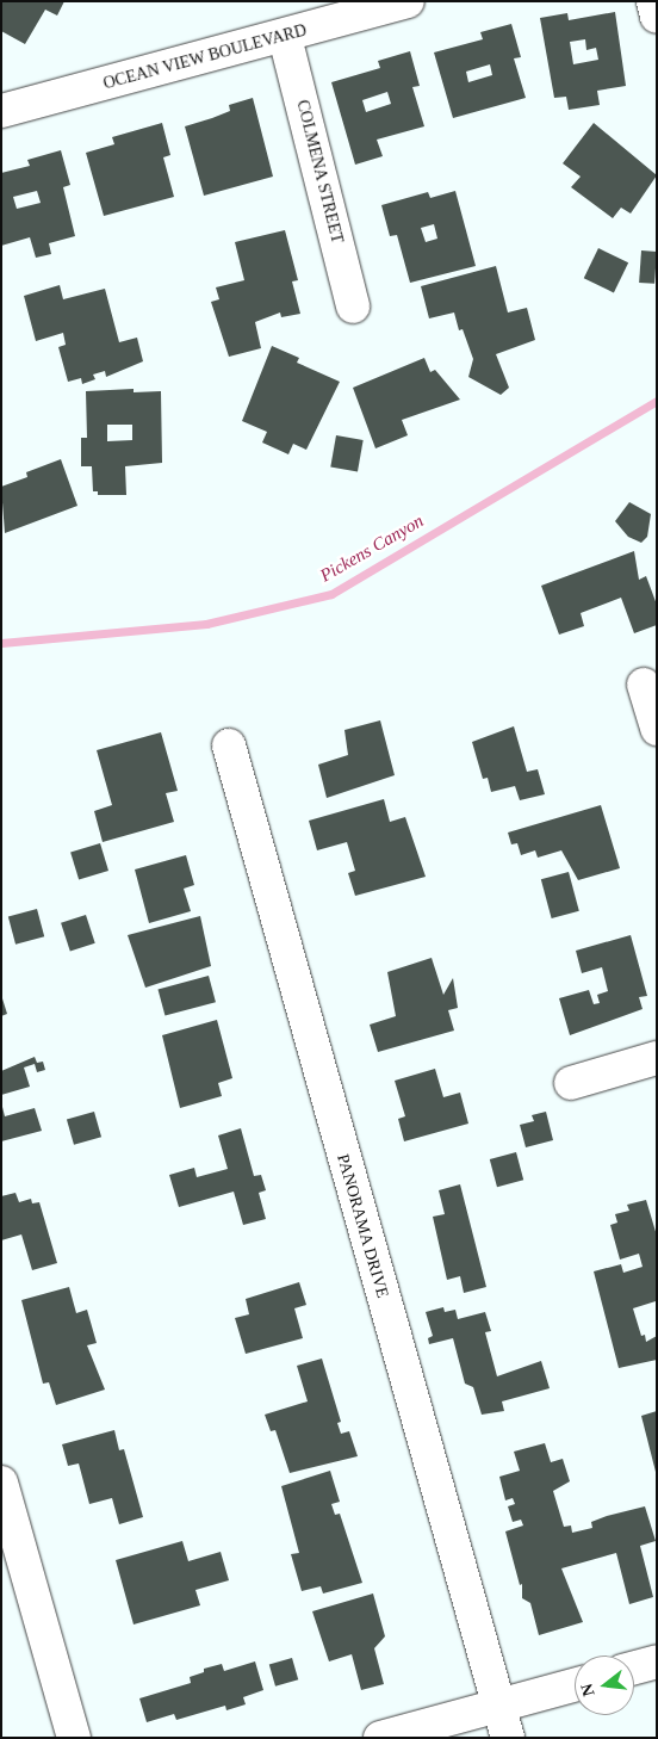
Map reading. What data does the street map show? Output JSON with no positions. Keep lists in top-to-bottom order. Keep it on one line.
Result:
{"streets":{"street":["OCEAN VIEW BOULEVARD","COLMENA STREET","PANORAMA DRIVE"]},"crossings":[["OCEAN VIEW BOULEVARD","COLMENA STREET"]],"water":["Pickens Canyon"],"north":"left"}
